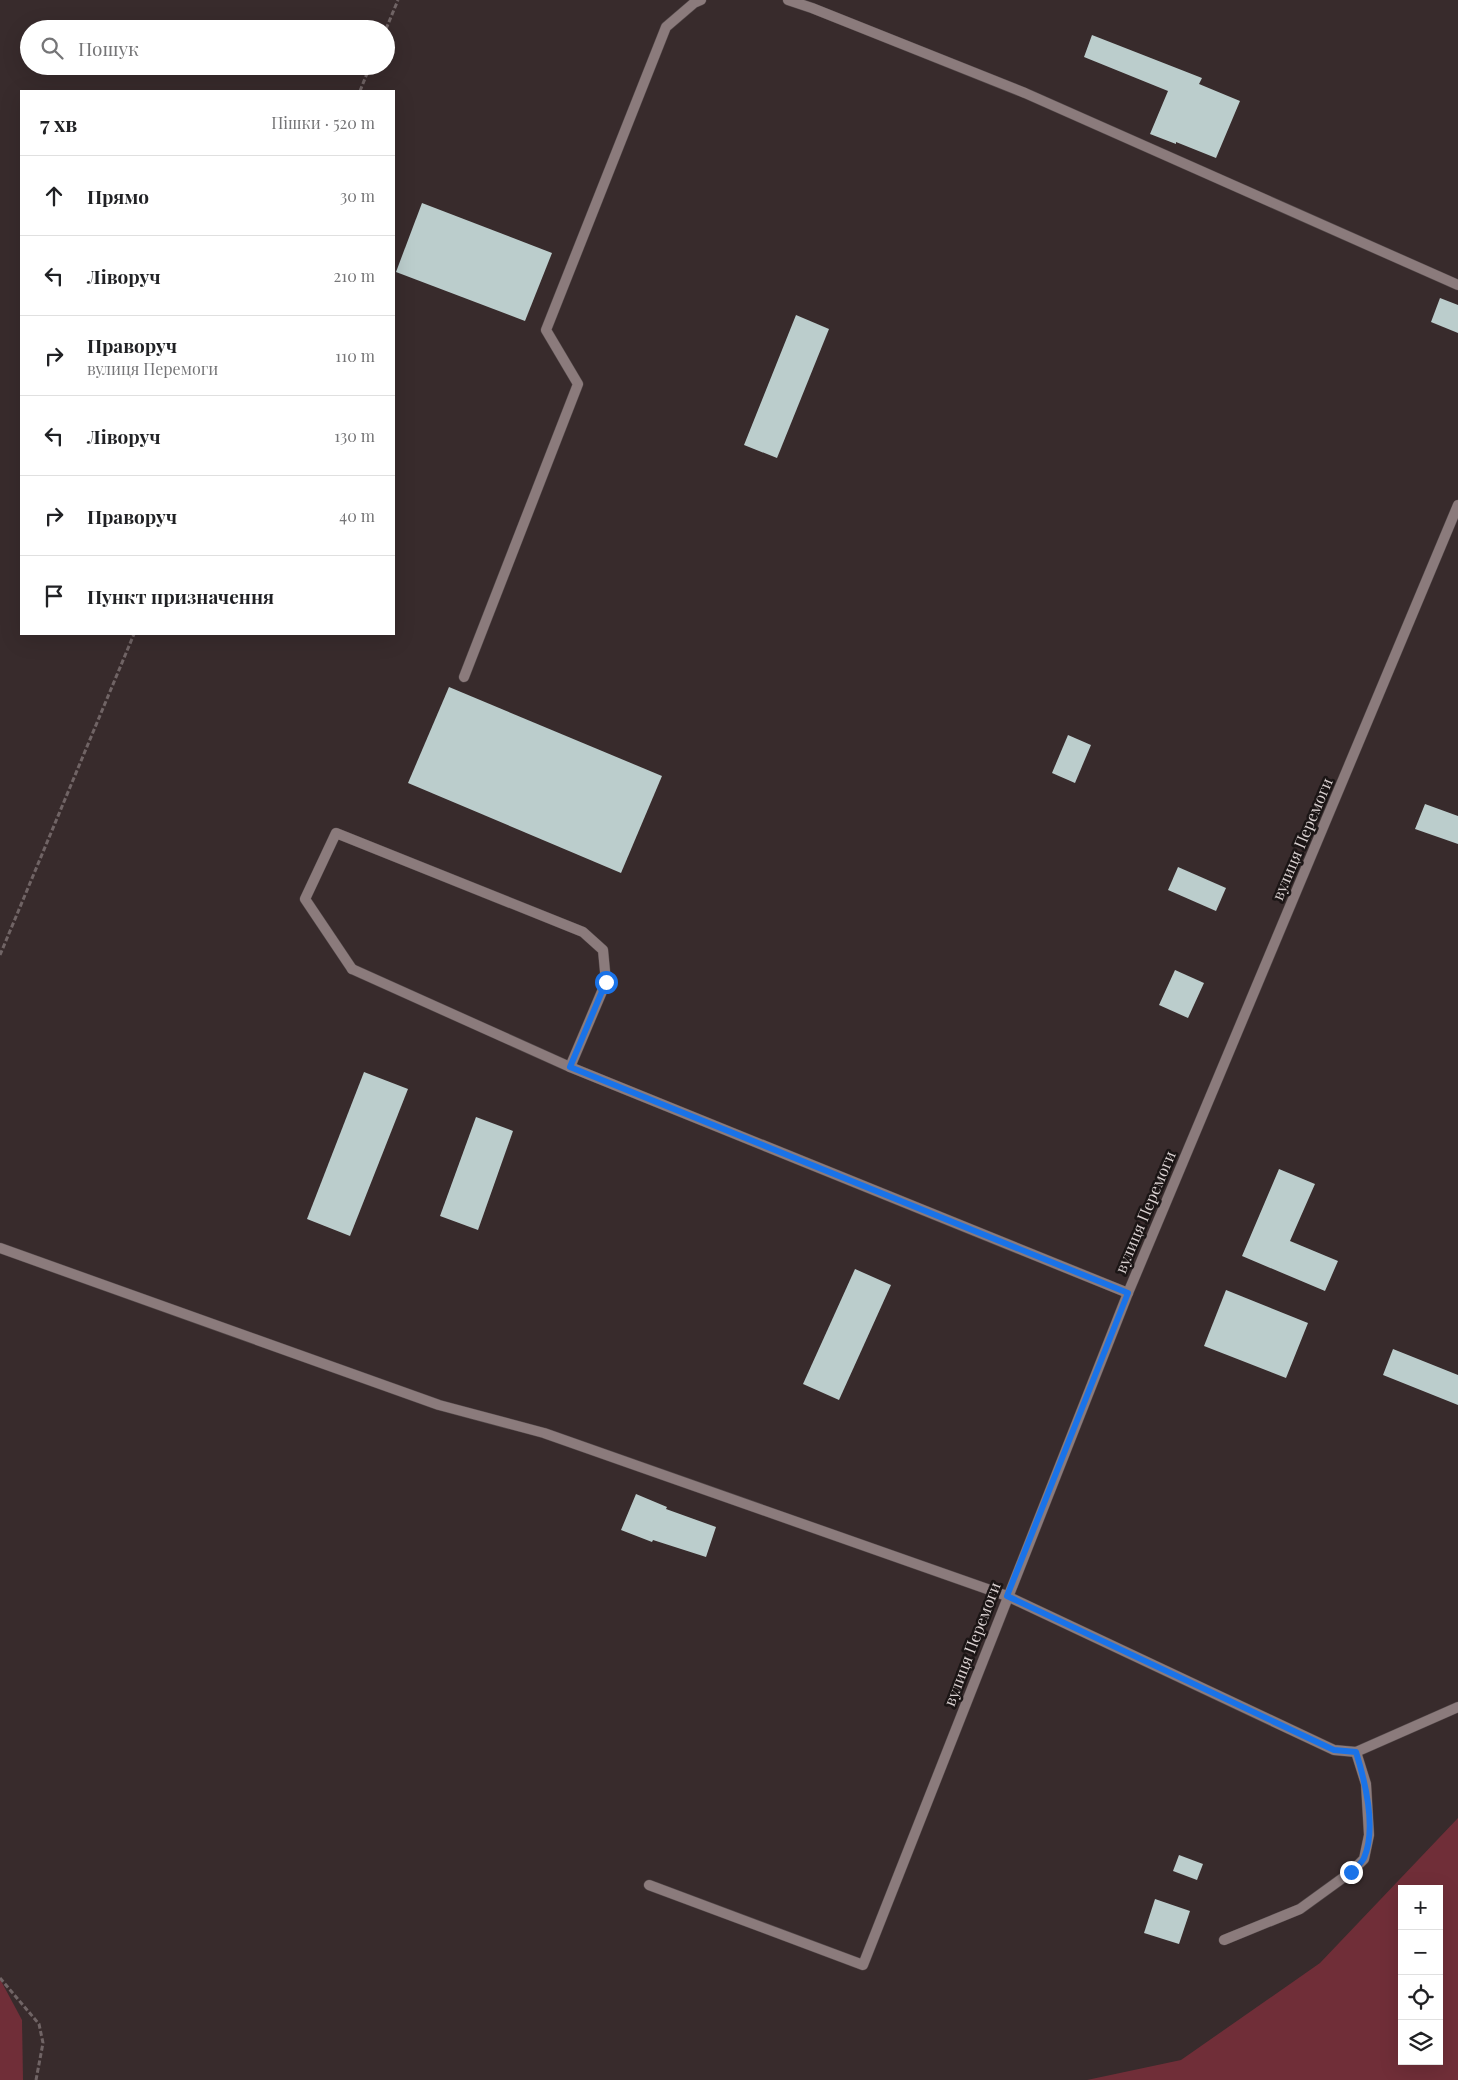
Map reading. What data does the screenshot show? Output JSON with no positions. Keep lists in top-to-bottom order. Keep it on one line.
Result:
{"streets":{"street":["вулиця Перемоги"]},"page":{"search":"Пошук","heading":["7 хв","Пішки · 520 m"],"list":[["Прямо","30 m"],["Ліворуч","210 m"],["Праворуч","вулиця Перемоги","110 m"],["Ліворуч","130 m"],["Праворуч","40 m"],"Пункт призначення"],"map_buttons":["+","−"]}}
